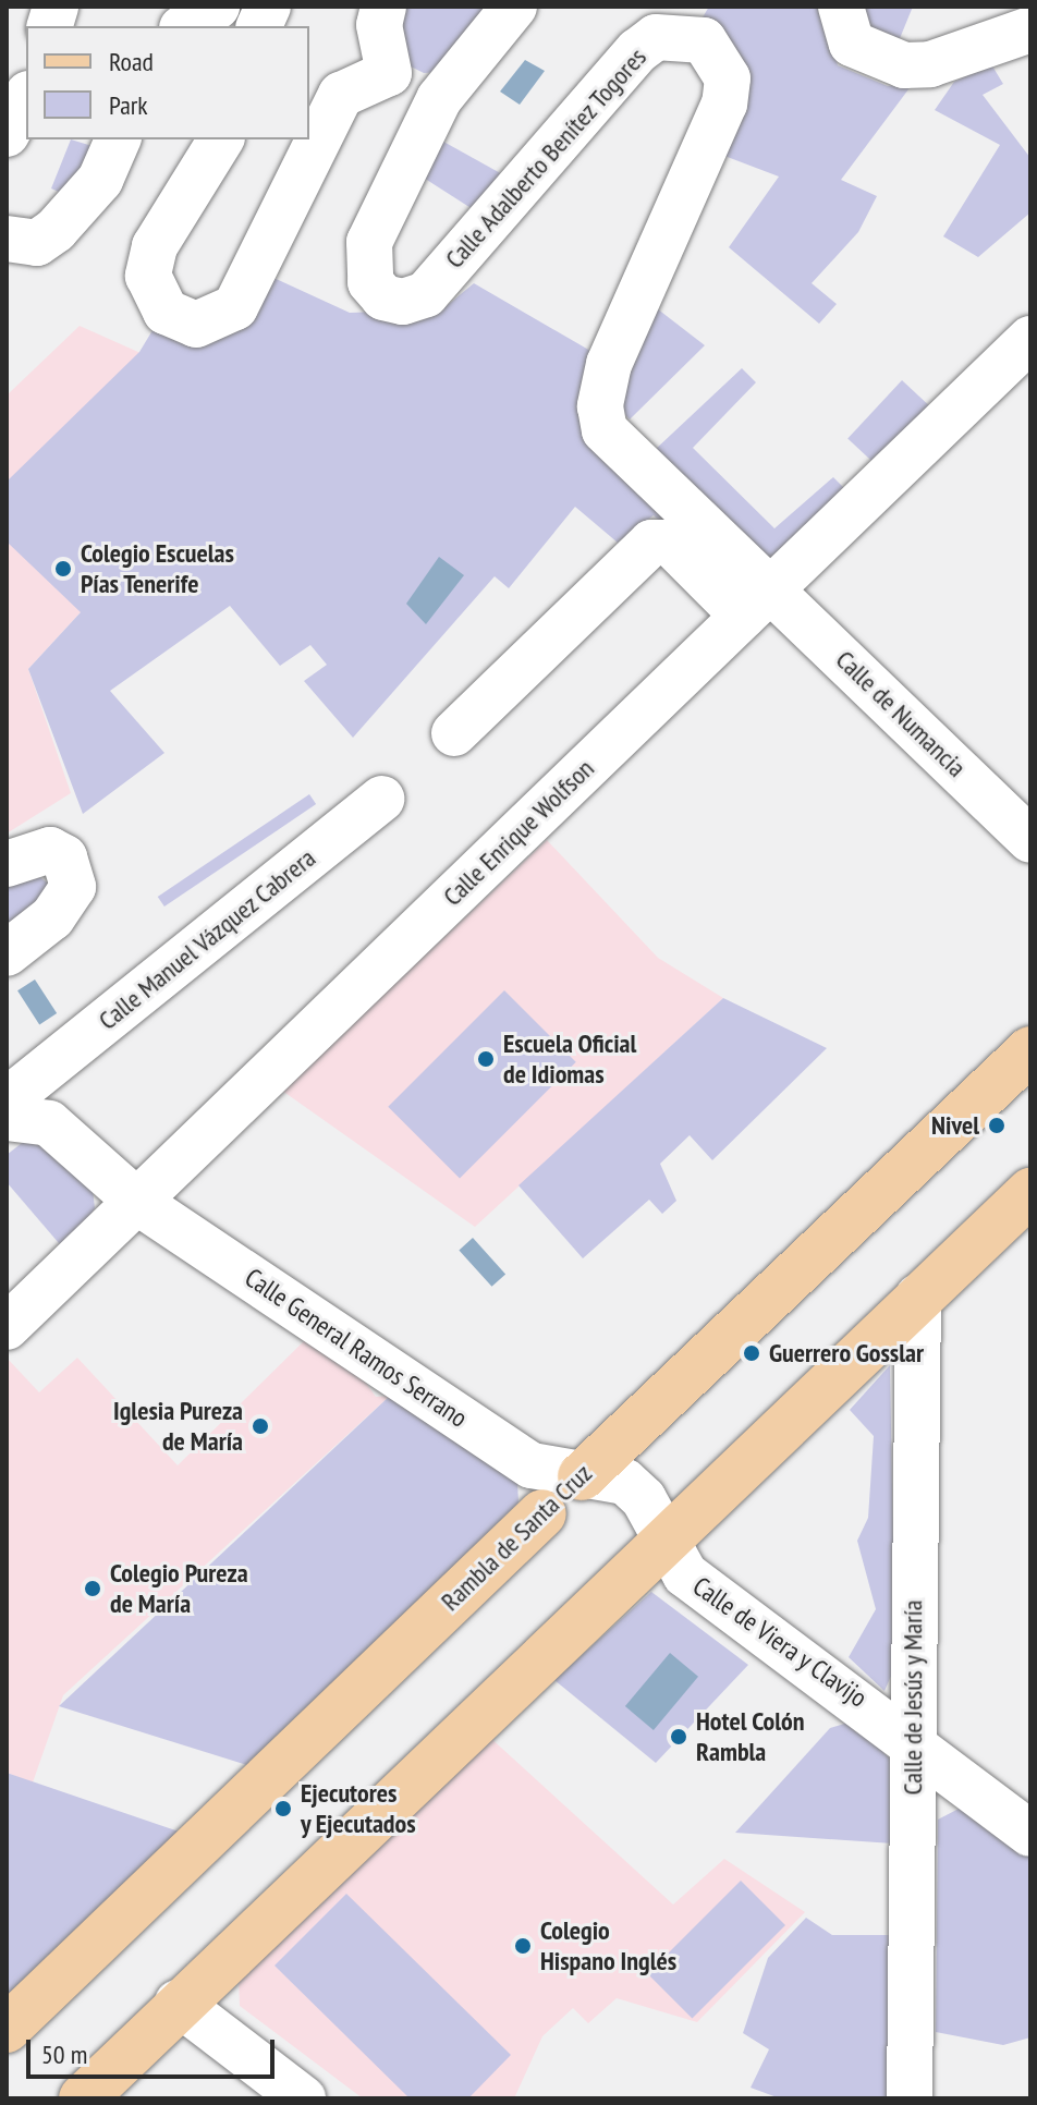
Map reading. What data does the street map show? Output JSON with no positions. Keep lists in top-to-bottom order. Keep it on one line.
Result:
{"streets":{"main road":["Rambla de Santa Cruz"],"street":["Calle Adalberto Benítez Togores","Calle de Numancia","Calle Enrique Wolfson","Calle Manuel Vázquez Cabrera","Calle General Ramos Serrano","Calle de Viera y Clavijo","Calle de Jesús y María"]},"crossings":[["Calle Adalberto Benítez Togores","Calle de Numancia"],["Calle Adalberto Benítez Togores","Calle Enrique Wolfson"],["Calle de Numancia","Calle Enrique Wolfson"],["Calle Enrique Wolfson","Calle General Ramos Serrano"],["Calle General Ramos Serrano","Rambla de Santa Cruz"],["Calle General Ramos Serrano","Calle de Viera y Clavijo"],["Calle de Viera y Clavijo","Calle de Jesús y María"]],"places":["Colegio Escuelas Pías Tenerife","Escuela Oficial de Idiomas","Nivel","Guerrero Gosslar","Iglesia Pureza de María","Colegio Pureza de María","Hotel Colón Rambla","Ejecutores y Ejecutados","Colegio Hispano Inglés"],"legend":["Road","Park"],"scale_bar":"50 m"}
